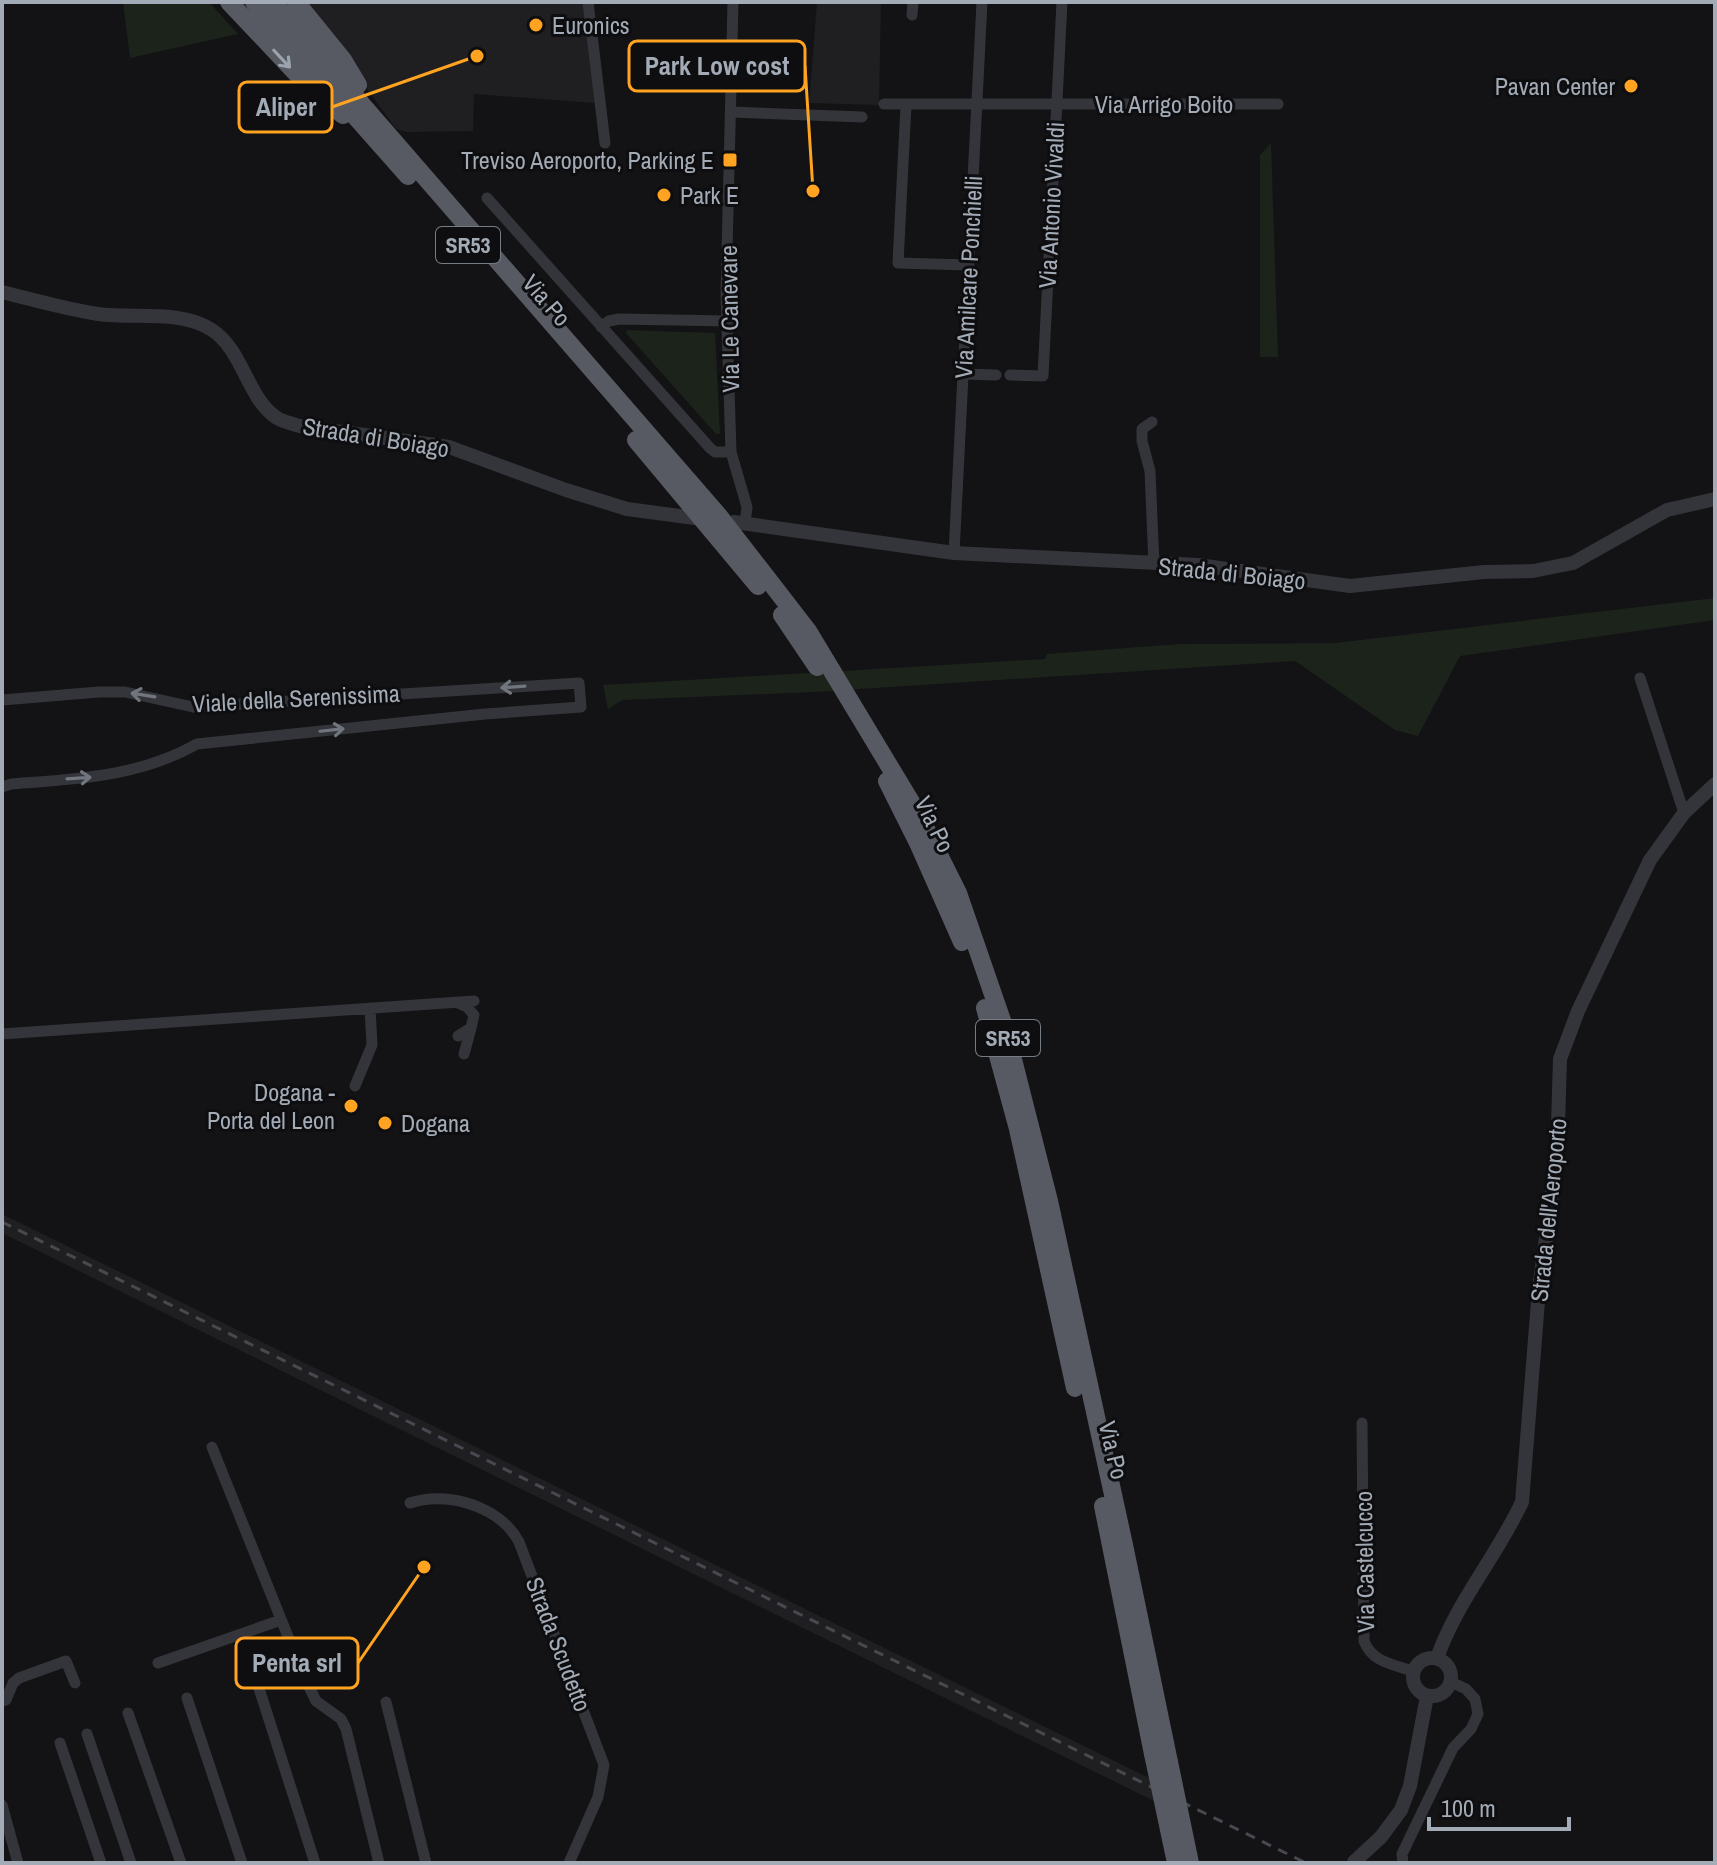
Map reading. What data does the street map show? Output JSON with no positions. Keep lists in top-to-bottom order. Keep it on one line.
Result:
{"streets":{"highway":["SR53","Via Po"],"street":["Via Arrigo Boito","Via Antonio Vivaldi","Via Amilcare Ponchielli","Via Le Canevare","Strada di Boiago","Viale della Serenissima","Strada dell'Aeroporto","Via Castelcucco","Strada Scudetto"]},"crossings":[["Via Arrigo Boito","Via Antonio Vivaldi"],["Via Arrigo Boito","Via Amilcare Ponchielli"],["Via Amilcare Ponchielli","Strada di Boiago"],["Via Le Canevare","Strada di Boiago"],["Strada dell'Aeroporto","Via Castelcucco"]],"places":{"other":["Euronics","Aliper","Pavan Center","Park Low cost","Park E","Dogana - Porta del Leon","Dogana","Penta srl"],"transit":["Treviso Aeroporto, Parking E"]},"scale_bar":"100 m"}
